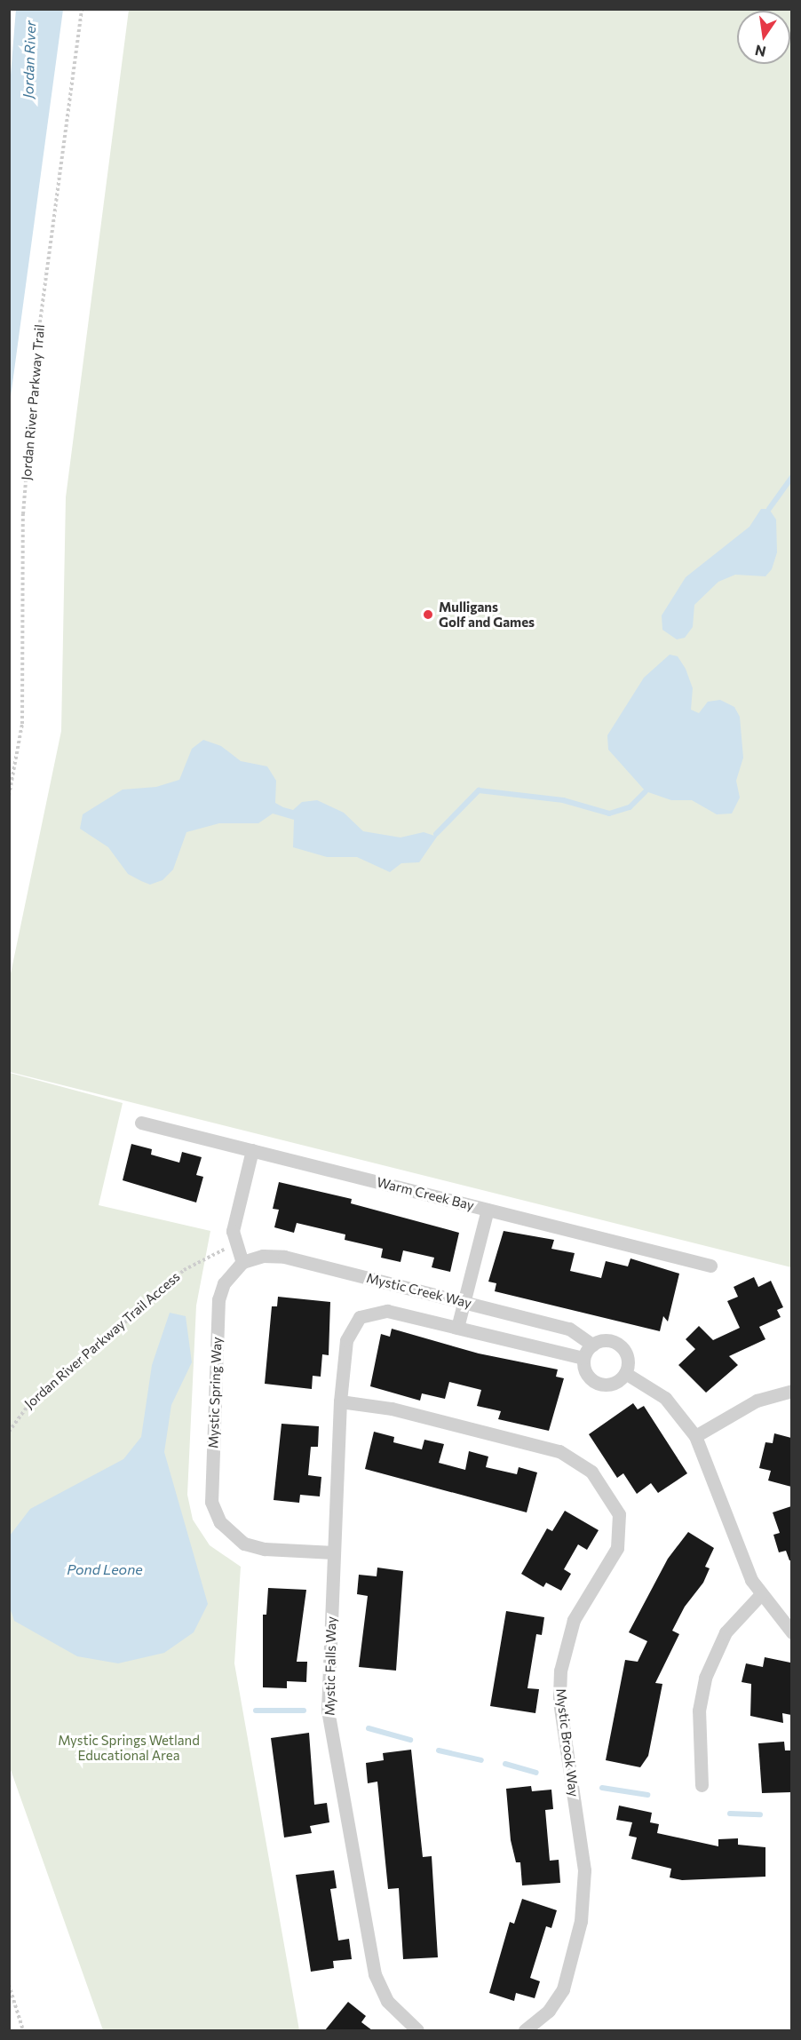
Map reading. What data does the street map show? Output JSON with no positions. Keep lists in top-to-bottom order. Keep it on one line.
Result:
{"streets":{"street":["Warm Creek Bay","Mystic Creek Way","Mystic Spring Way","Mystic Falls Way","Mystic Brook Way"],"path":["Jordan River Parkway Trail","Jordan River Parkway Trail Access"]},"crossings":[["Mystic Creek Way","Mystic Spring Way"],["Mystic Creek Way","Mystic Falls Way"],["Mystic Spring Way","Mystic Falls Way"],["Mystic Falls Way","Mystic Brook Way"]],"water":["Jordan River","Pond Leone"],"parks":["Mystic Springs Wetland Educational Area"],"places":["Mulligans Golf and Games"],"north":"bottom"}
